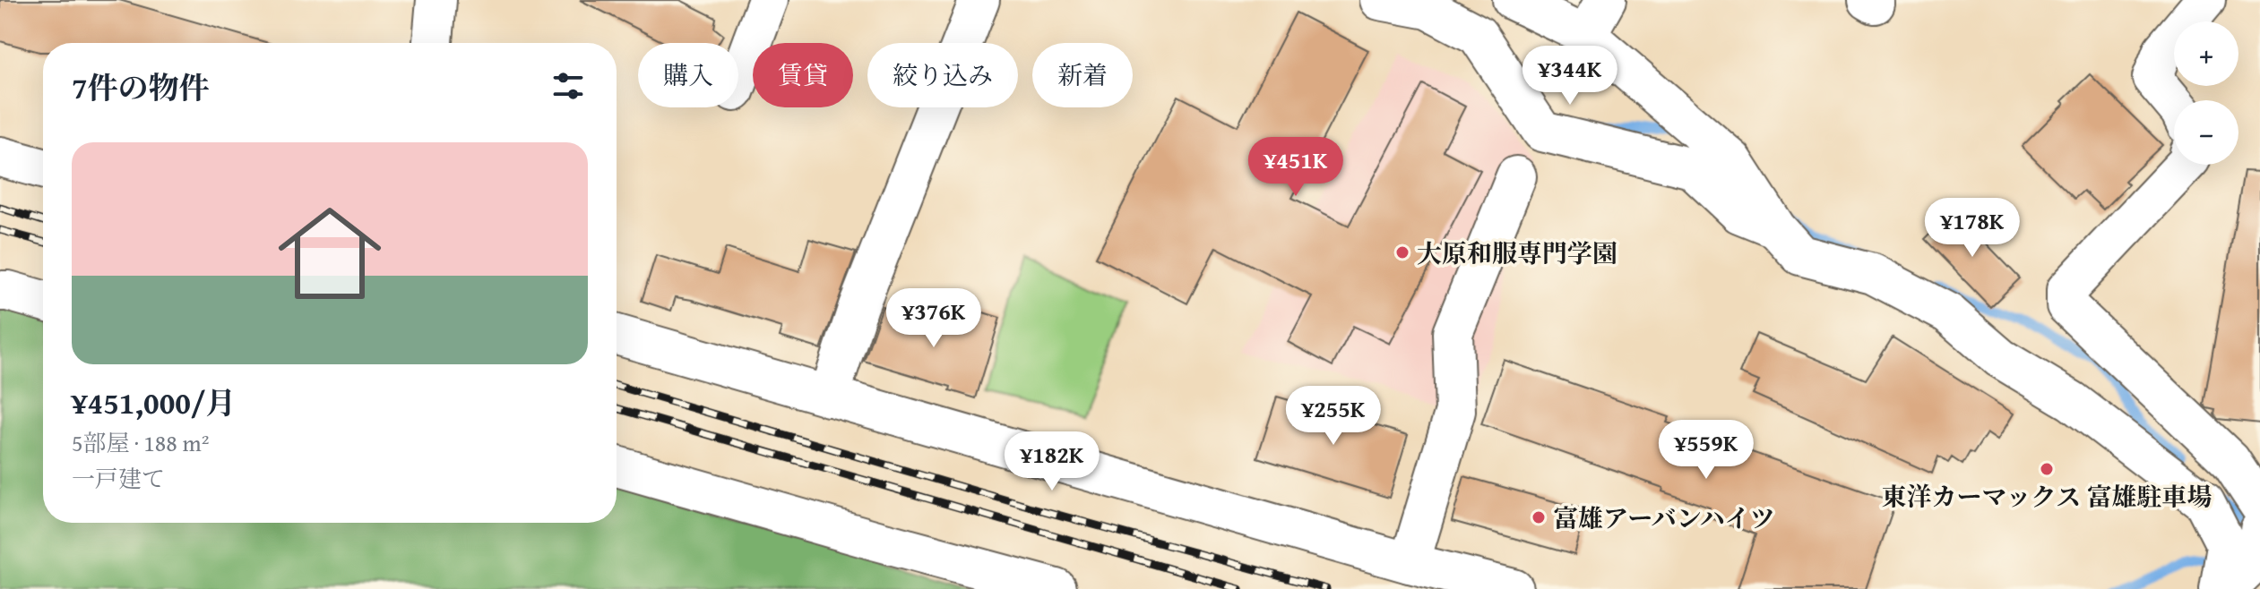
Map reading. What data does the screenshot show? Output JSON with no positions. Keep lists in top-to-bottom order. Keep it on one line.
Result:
{"places":["大原和服専門学園","東洋カーマックス 富雄駐車場","富雄アーバンハイツ"],"page":{"map_buttons":["+","−"],"chip":["購入","賃貸","絞り込み","新着"],"heading":"7件の物件","price":["¥344K","¥451K","¥178K","¥376K","¥255K","¥559K","¥182K"],"list":[{"name":"¥451,000/月","note":"5部屋 · 188 m² · 一戸建て"}]}}
